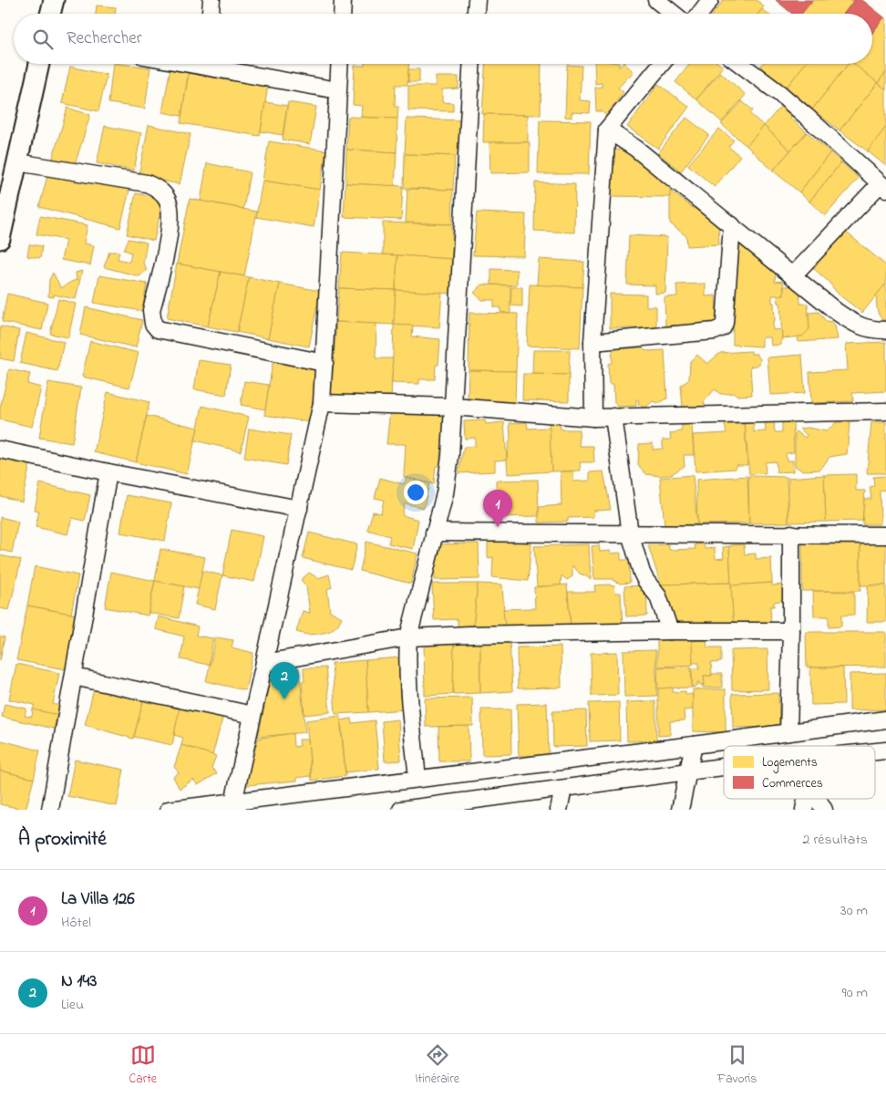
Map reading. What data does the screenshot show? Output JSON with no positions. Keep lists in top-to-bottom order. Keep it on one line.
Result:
{"legend":["Logements","Commerces"],"page":{"search":"Rechercher","pins":["1","2"],"heading":["À proximité","2 résultats"],"list":[{"mark":"1","name":"La Villa 126","note":"Hôtel","value":"30 m"},{"mark":"2","name":"N 143","note":"Lieu","value":"90 m"}],"nav":["Carte","Itinéraire","Favoris"]}}
